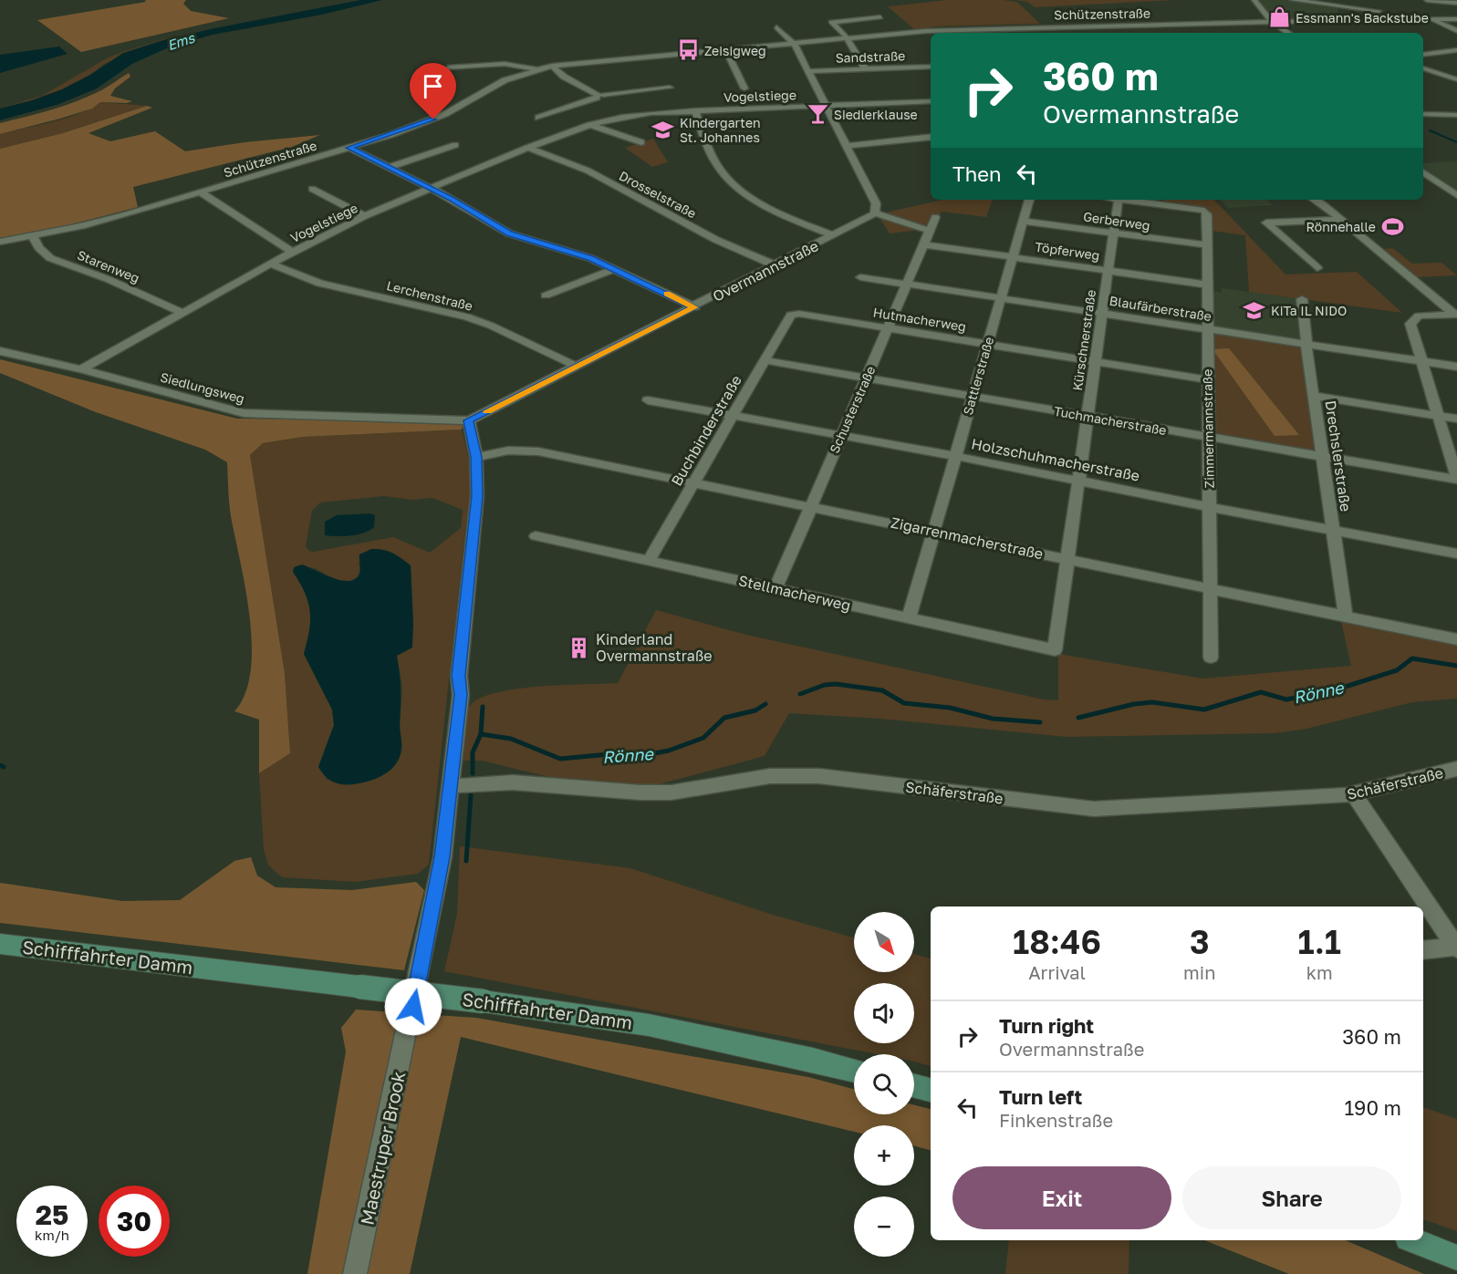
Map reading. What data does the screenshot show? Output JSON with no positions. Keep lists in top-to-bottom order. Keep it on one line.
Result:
{"streets":{"main road":["Schifffahrter Damm"],"street":["Schützenstraße","Sandstraße","Vogelstiege","Drosselstraße","Gerberweg","Töpferweg","Starenweg","Overmannstraße","Lerchenstraße","Blaufärberstraße","Hutmacherweg","Kürschnerstraße","Sattlerstraße","Siedlungsweg","Schusterstraße","Tuchmacherstraße","Zimmermannstraße","Buchbinderstraße","Drechslerstraße","Holzschuhmacherstraße","Zigarrenmacherstraße","Stellmacherweg","Schäferstraße","Maestruper Brook"]},"crossings":[["Schützenstraße","Starenweg"],["Vogelstiege","Drosselstraße"],["Vogelstiege","Starenweg"],["Vogelstiege","Lerchenstraße"],["Vogelstiege","Siedlungsweg"],["Drosselstraße","Overmannstraße"],["Gerberweg","Kürschnerstraße"],["Gerberweg","Sattlerstraße"],["Gerberweg","Zimmermannstraße"],["Töpferweg","Kürschnerstraße"],["Töpferweg","Sattlerstraße"],["Töpferweg","Schusterstraße"],["Töpferweg","Zimmermannstraße"],["Overmannstraße","Lerchenstraße"],["Overmannstraße","Siedlungsweg"],["Blaufärberstraße","Kürschnerstraße"],["Blaufärberstraße","Sattlerstraße"],["Blaufärberstraße","Schusterstraße"],["Blaufärberstraße","Zimmermannstraße"],["Blaufärberstraße","Drechslerstraße"],["Hutmacherweg","Kürschnerstraße"],["Hutmacherweg","Sattlerstraße"],["Hutmacherweg","Schusterstraße"],["Hutmacherweg","Zimmermannstraße"],["Hutmacherweg","Buchbinderstraße"],["Kürschnerstraße","Tuchmacherstraße"],["Kürschnerstraße","Holzschuhmacherstraße"],["Kürschnerstraße","Zigarrenmacherstraße"],["Kürschnerstraße","Stellmacherweg"],["Sattlerstraße","Tuchmacherstraße"],["Sattlerstraße","Holzschuhmacherstraße"],["Sattlerstraße","Zigarrenmacherstraße"],["Sattlerstraße","Stellmacherweg"],["Schusterstraße","Tuchmacherstraße"],["Schusterstraße","Holzschuhmacherstraße"],["Schusterstraße","Zigarrenmacherstraße"],["Schusterstraße","Stellmacherweg"],["Tuchmacherstraße","Zimmermannstraße"],["Tuchmacherstraße","Buchbinderstraße"],["Tuchmacherstraße","Drechslerstraße"],["Zimmermannstraße","Holzschuhmacherstraße"],["Zimmermannstraße","Zigarrenmacherstraße"],["Buchbinderstraße","Holzschuhmacherstraße"],["Buchbinderstraße","Zigarrenmacherstraße"],["Buchbinderstraße","Stellmacherweg"],["Drechslerstraße","Holzschuhmacherstraße"],["Drechslerstraße","Zigarrenmacherstraße"],["Schäferstraße","Maestruper Brook"]],"water":["Ems","Rönne"],"places":{"shop":["Essmann's Backstube"],"bus stop":["Zeisigweg"],"bar":["Siedlerklause"],"school or university":["Kindergarten St. Johannes","KiTa IL NIDO"],"sports":["Rönnehalle"],"building":["Kinderland Overmannstraße"]},"north":"bottom right","page":{"turn":["360 m","Overmannstraße"],"then":"Then","eta":["18:46","Arrival","3","min","1.1","km"],"map_buttons":["+","−"],"list":[{"name":"Turn right","note":"Overmannstraße","value":"360 m"},{"name":"Turn left","note":"Finkenstraße","value":"190 m"}],"buttons":["Exit","Share"],"speed":"25 km/h","limit":"30"}}
